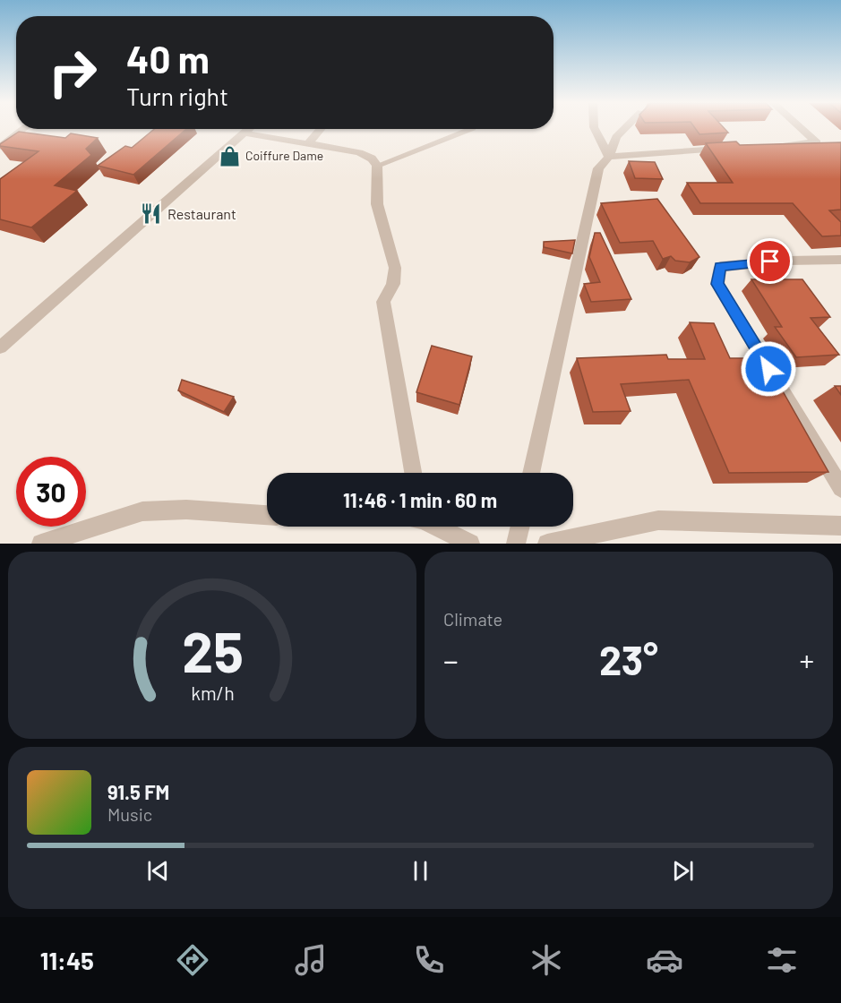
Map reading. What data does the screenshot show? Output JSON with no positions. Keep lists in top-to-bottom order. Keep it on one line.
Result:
{"places":{"shop":["Coiffure Dame"],"restaurant":["Restaurant"]},"page":{"turn":["40 m","Turn right"],"limit":"30","trip":"11:46 · 1 min · 60 m","tile":"Climate","heat":["−","23°","+"],"song":["91.5 FM","Music"],"tabs":"11:45","gauge":["25","km/h"]}}
